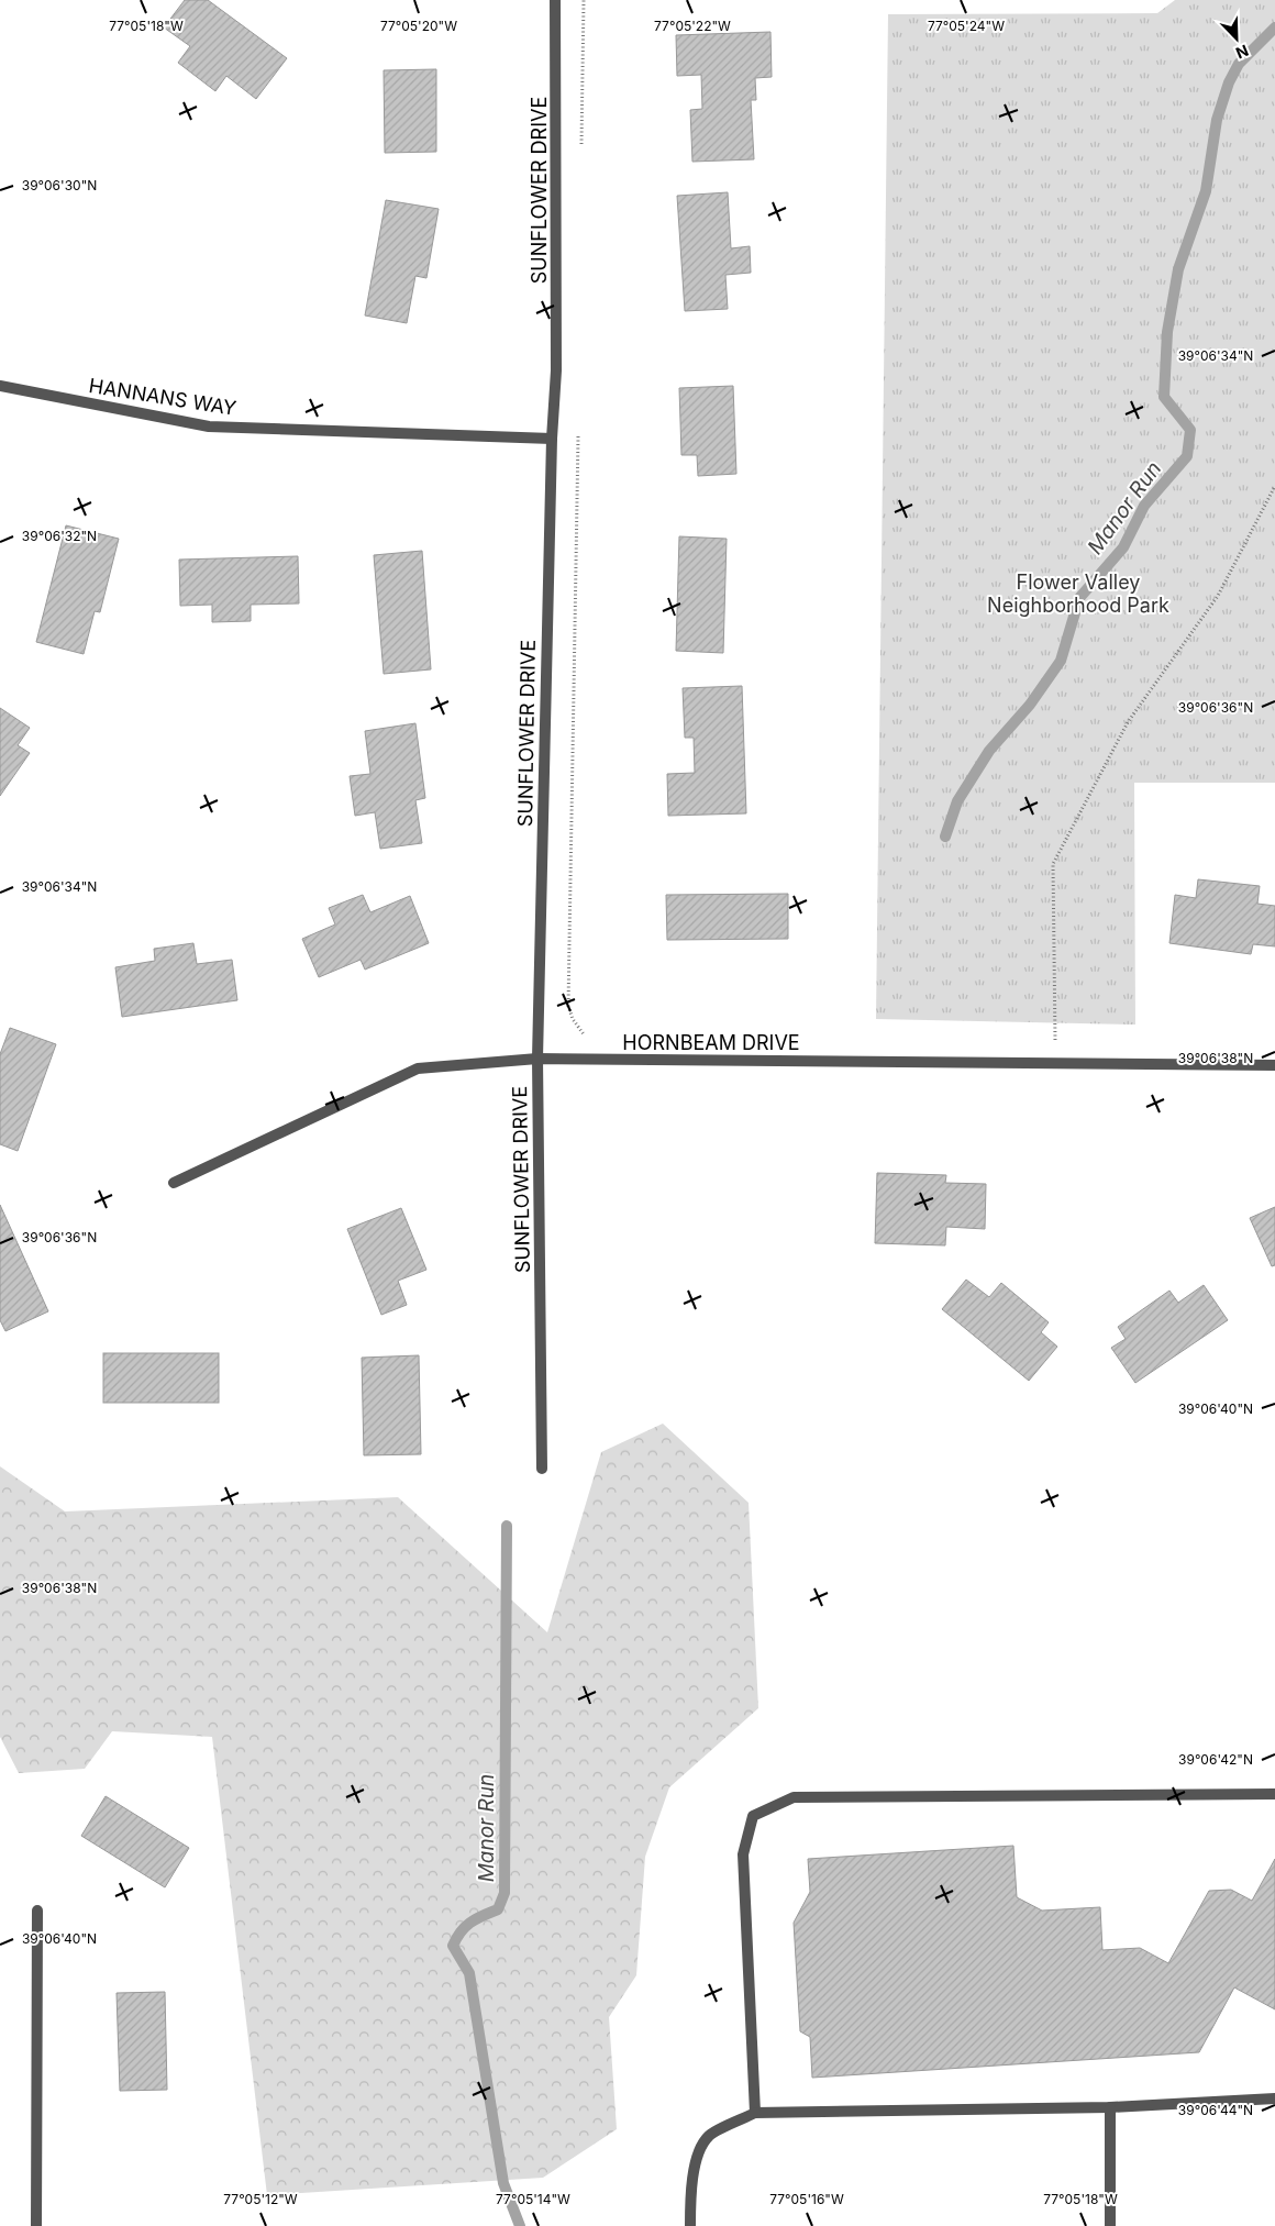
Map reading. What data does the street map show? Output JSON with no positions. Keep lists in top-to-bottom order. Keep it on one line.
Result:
{"streets":{"street":["SUNFLOWER DRIVE","HANNANS WAY","HORNBEAM DRIVE"]},"crossings":[["SUNFLOWER DRIVE","HANNANS WAY"],["SUNFLOWER DRIVE","HORNBEAM DRIVE"]],"water":["Manor Run"],"parks":["Flower Valley Neighborhood Park"],"north":"bottom right","coordinates":["77°05'18\"W","77°05'20\"W","77°05'22\"W","77°05'24\"W","39°06'30\"N","39°06'34\"N","39°06'32\"N","39°06'36\"N","39°06'38\"N","39°06'40\"N","39°06'42\"N","39°06'44\"N","77°05'12\"W","77°05'14\"W","77°05'16\"W"]}
